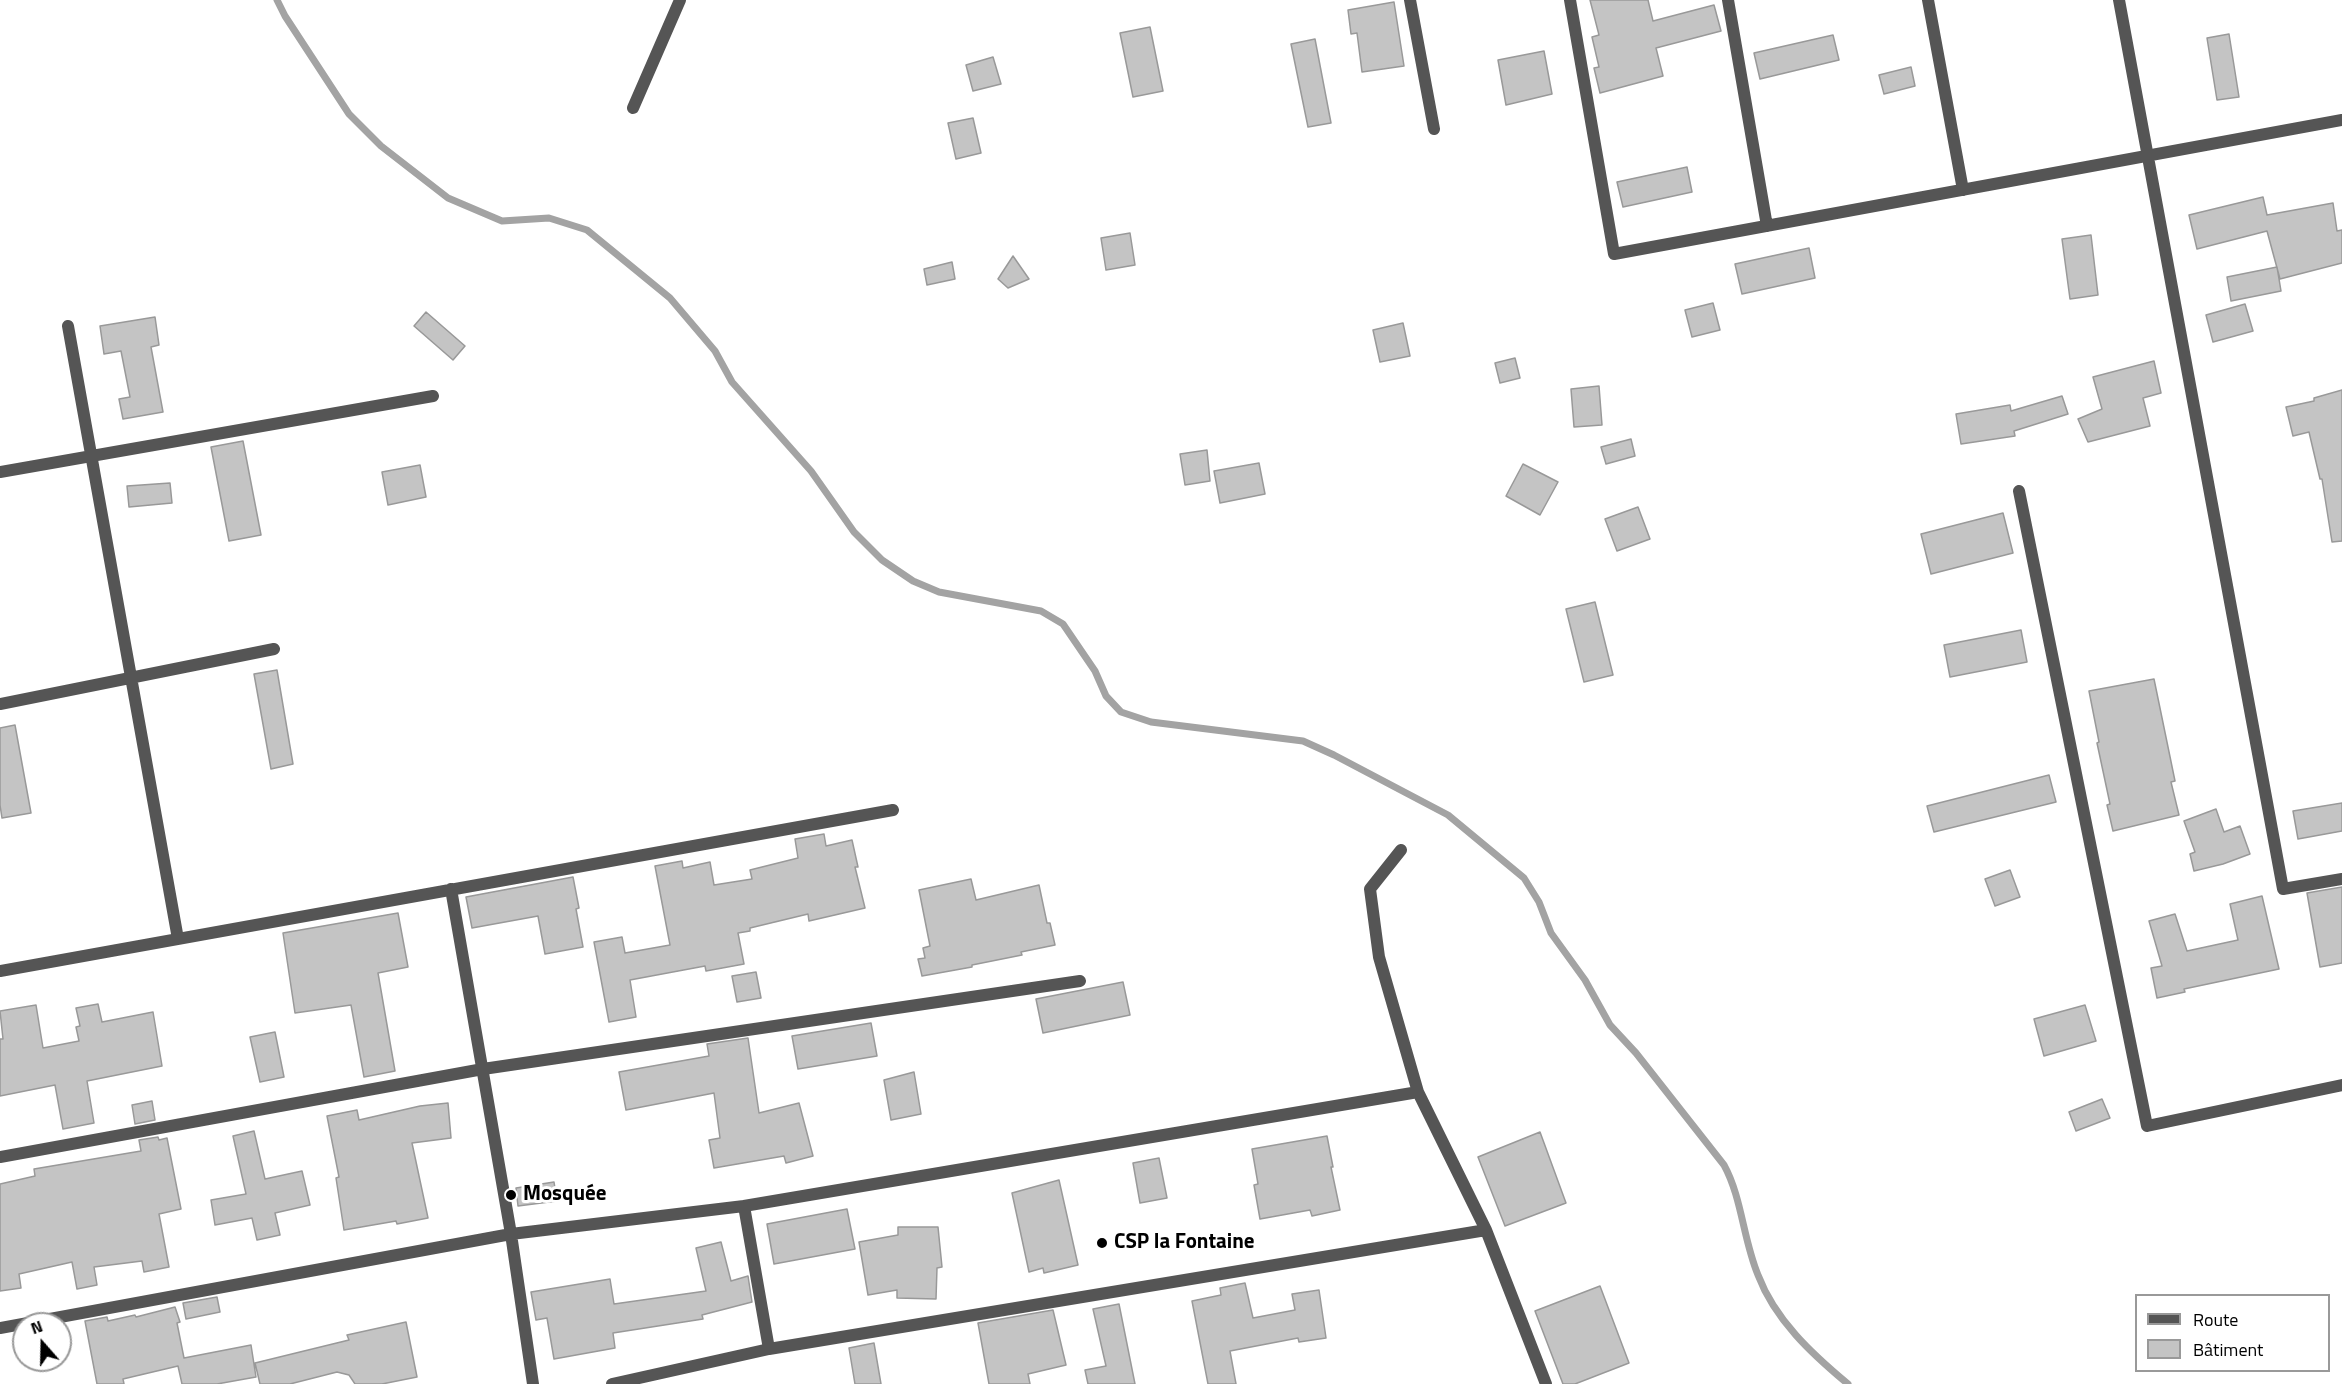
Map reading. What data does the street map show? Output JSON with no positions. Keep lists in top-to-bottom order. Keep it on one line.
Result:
{"places":["Mosquée","CSP la Fontaine"],"legend":["Route","Bâtiment"],"north":"top"}
